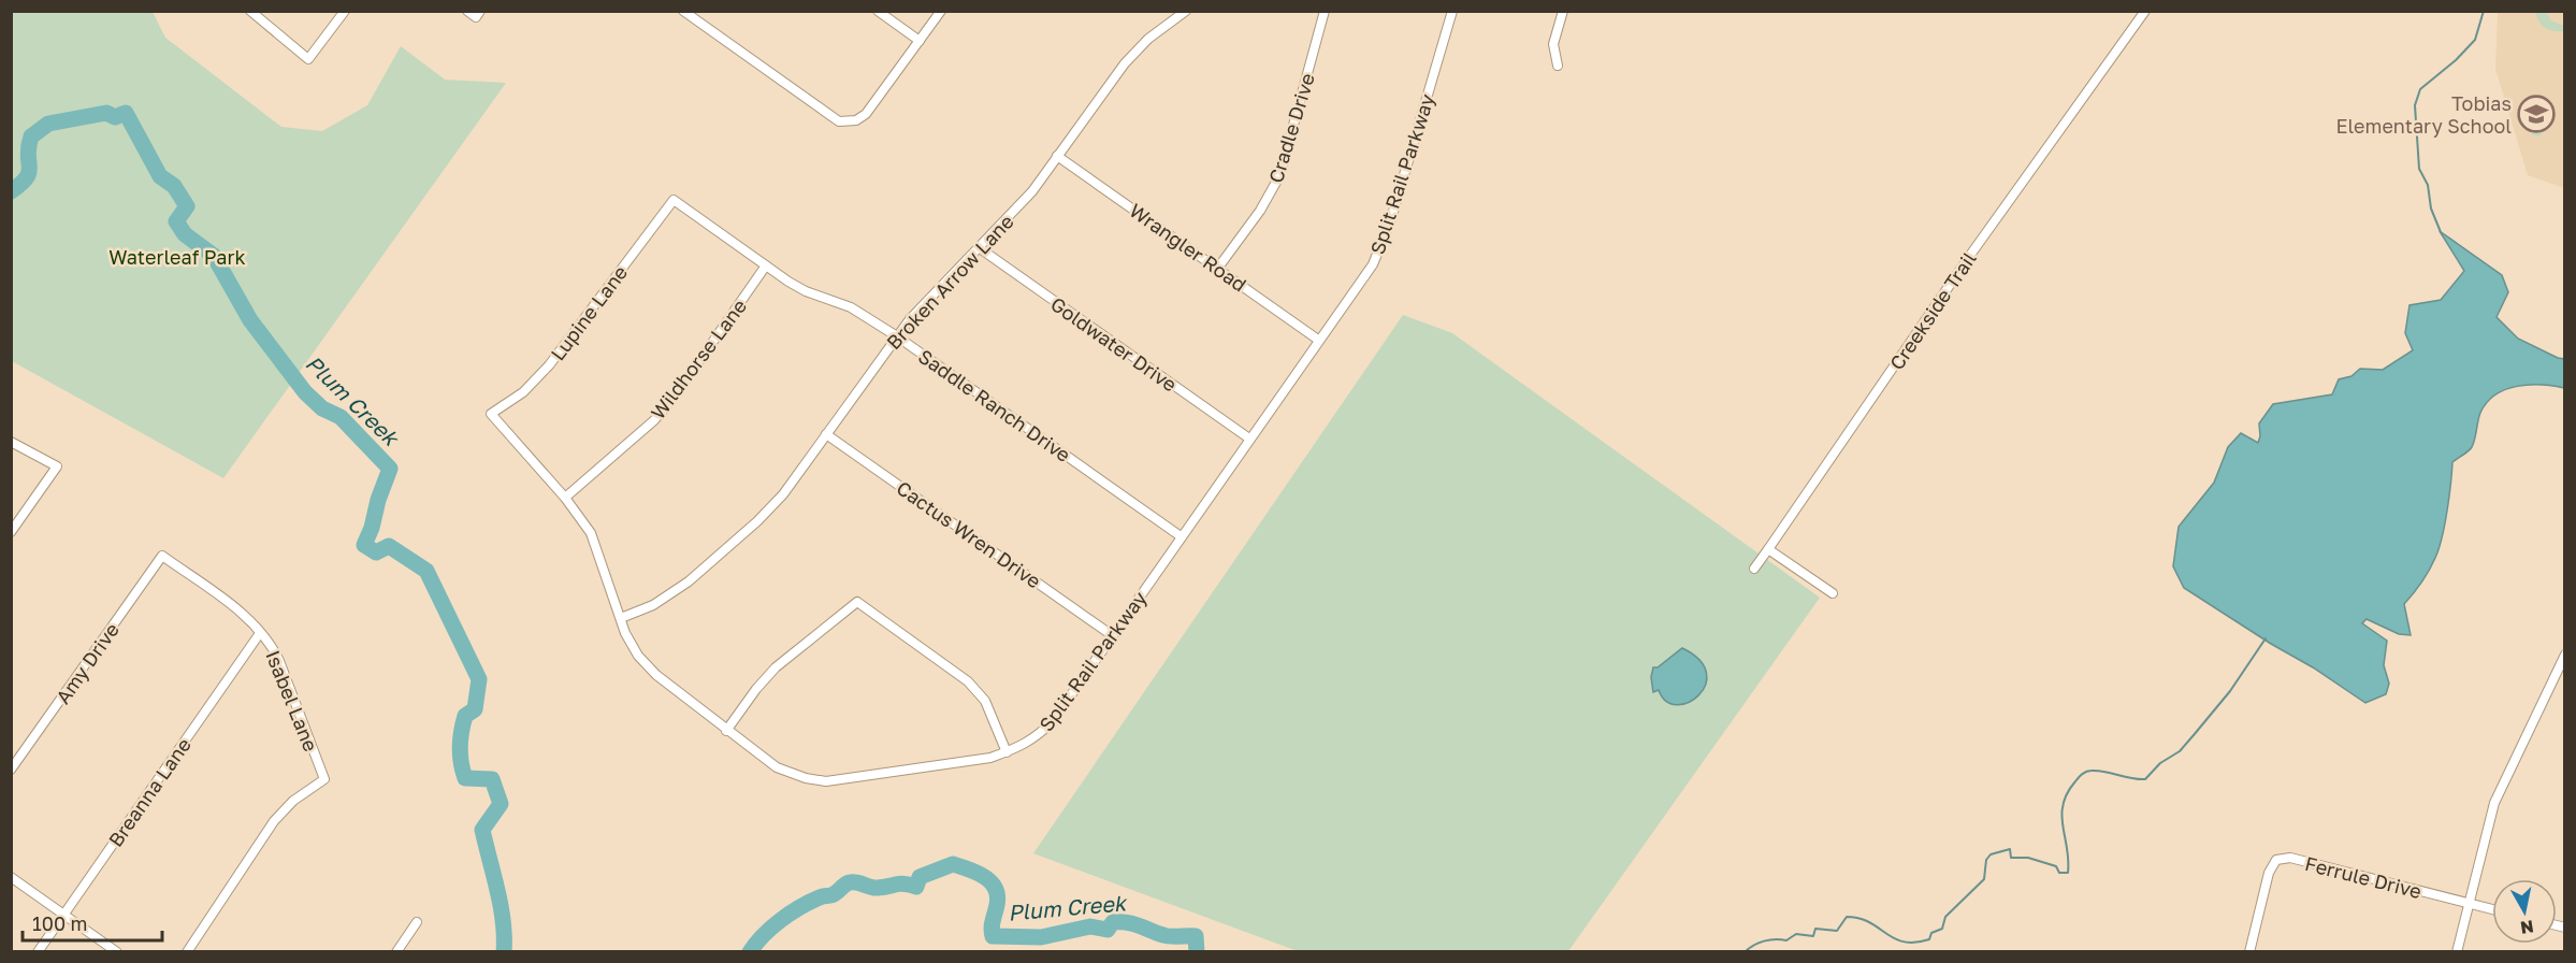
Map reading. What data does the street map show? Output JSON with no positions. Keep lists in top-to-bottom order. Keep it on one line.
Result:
{"streets":{"street":["Cradle Drive","Split Rail Parkway","Wrangler Road","Broken Arrow Lane","Creekside Trail","Lupine Lane","Goldwater Drive","Wildhorse Lane","Saddle Ranch Drive","Cactus Wren Drive","Amy Drive","Isabel Lane","Breanna Lane","Ferrule Drive"]},"crossings":[["Cradle Drive","Wrangler Road"],["Split Rail Parkway","Wrangler Road"],["Split Rail Parkway","Broken Arrow Lane"],["Split Rail Parkway","Lupine Lane"],["Split Rail Parkway","Goldwater Drive"],["Split Rail Parkway","Wildhorse Lane"],["Split Rail Parkway","Saddle Ranch Drive"],["Split Rail Parkway","Cactus Wren Drive"],["Wrangler Road","Broken Arrow Lane"],["Broken Arrow Lane","Goldwater Drive"],["Broken Arrow Lane","Saddle Ranch Drive"],["Broken Arrow Lane","Cactus Wren Drive"],["Lupine Lane","Saddle Ranch Drive"],["Wildhorse Lane","Saddle Ranch Drive"],["Amy Drive","Isabel Lane"],["Isabel Lane","Breanna Lane"]],"water":["Plum Creek"],"parks":["Waterleaf Park"],"places":{"school or university":["Tobias Elementary School"]},"scale_bar":"100 m","north":"bottom"}
